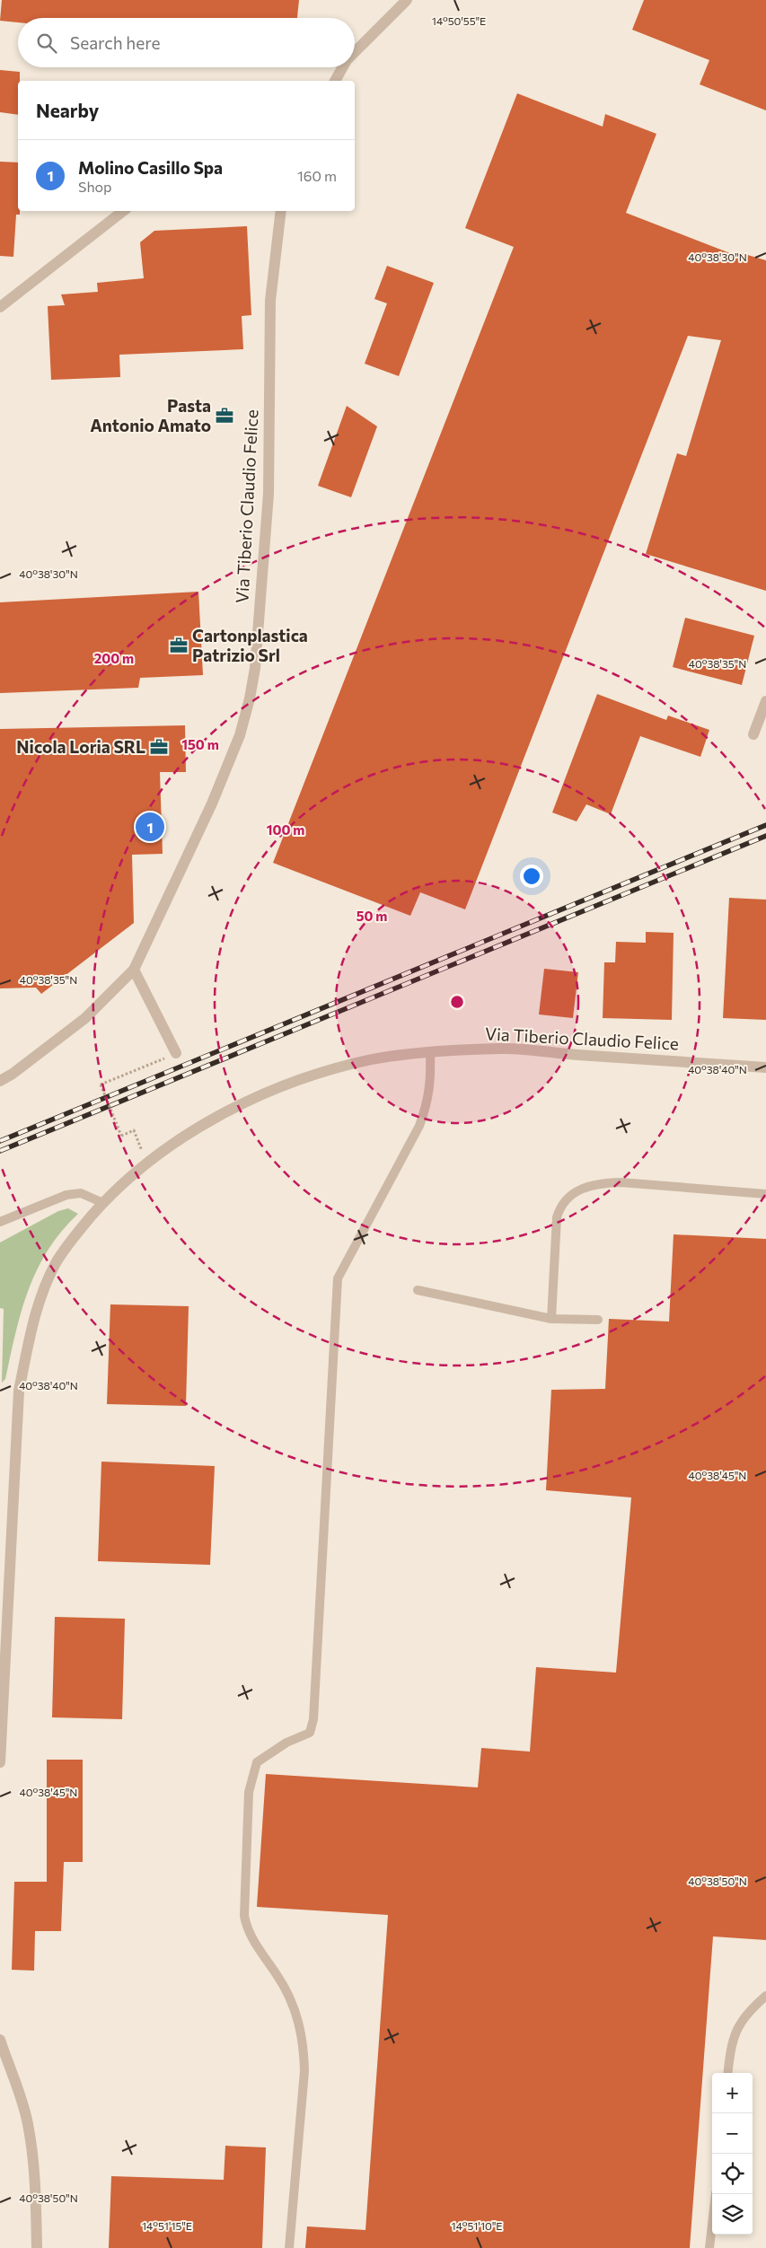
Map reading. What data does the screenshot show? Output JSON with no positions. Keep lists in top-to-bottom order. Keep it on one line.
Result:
{"streets":{"street":["Via Tiberio Claudio Felice"]},"places":{"office":["Pasta Antonio Amato","Cartonplastica Patrizio Srl","Nicola Loria SRL"]},"page":{"search":"Search here","heading":"Nearby","list":[{"mark":"1","name":"Molino Casillo Spa","note":"Shop","value":"160 m"}],"pins":"1","map_buttons":["+","−"]},"coordinates":["14°50'55\"E","40°38'30\"N","40°38'35\"N","40°38'40\"N","40°38'45\"N","40°38'50\"N","14°51'15\"E","14°51'10\"E"],"rings":["200 m","150 m","100 m","50 m"]}
